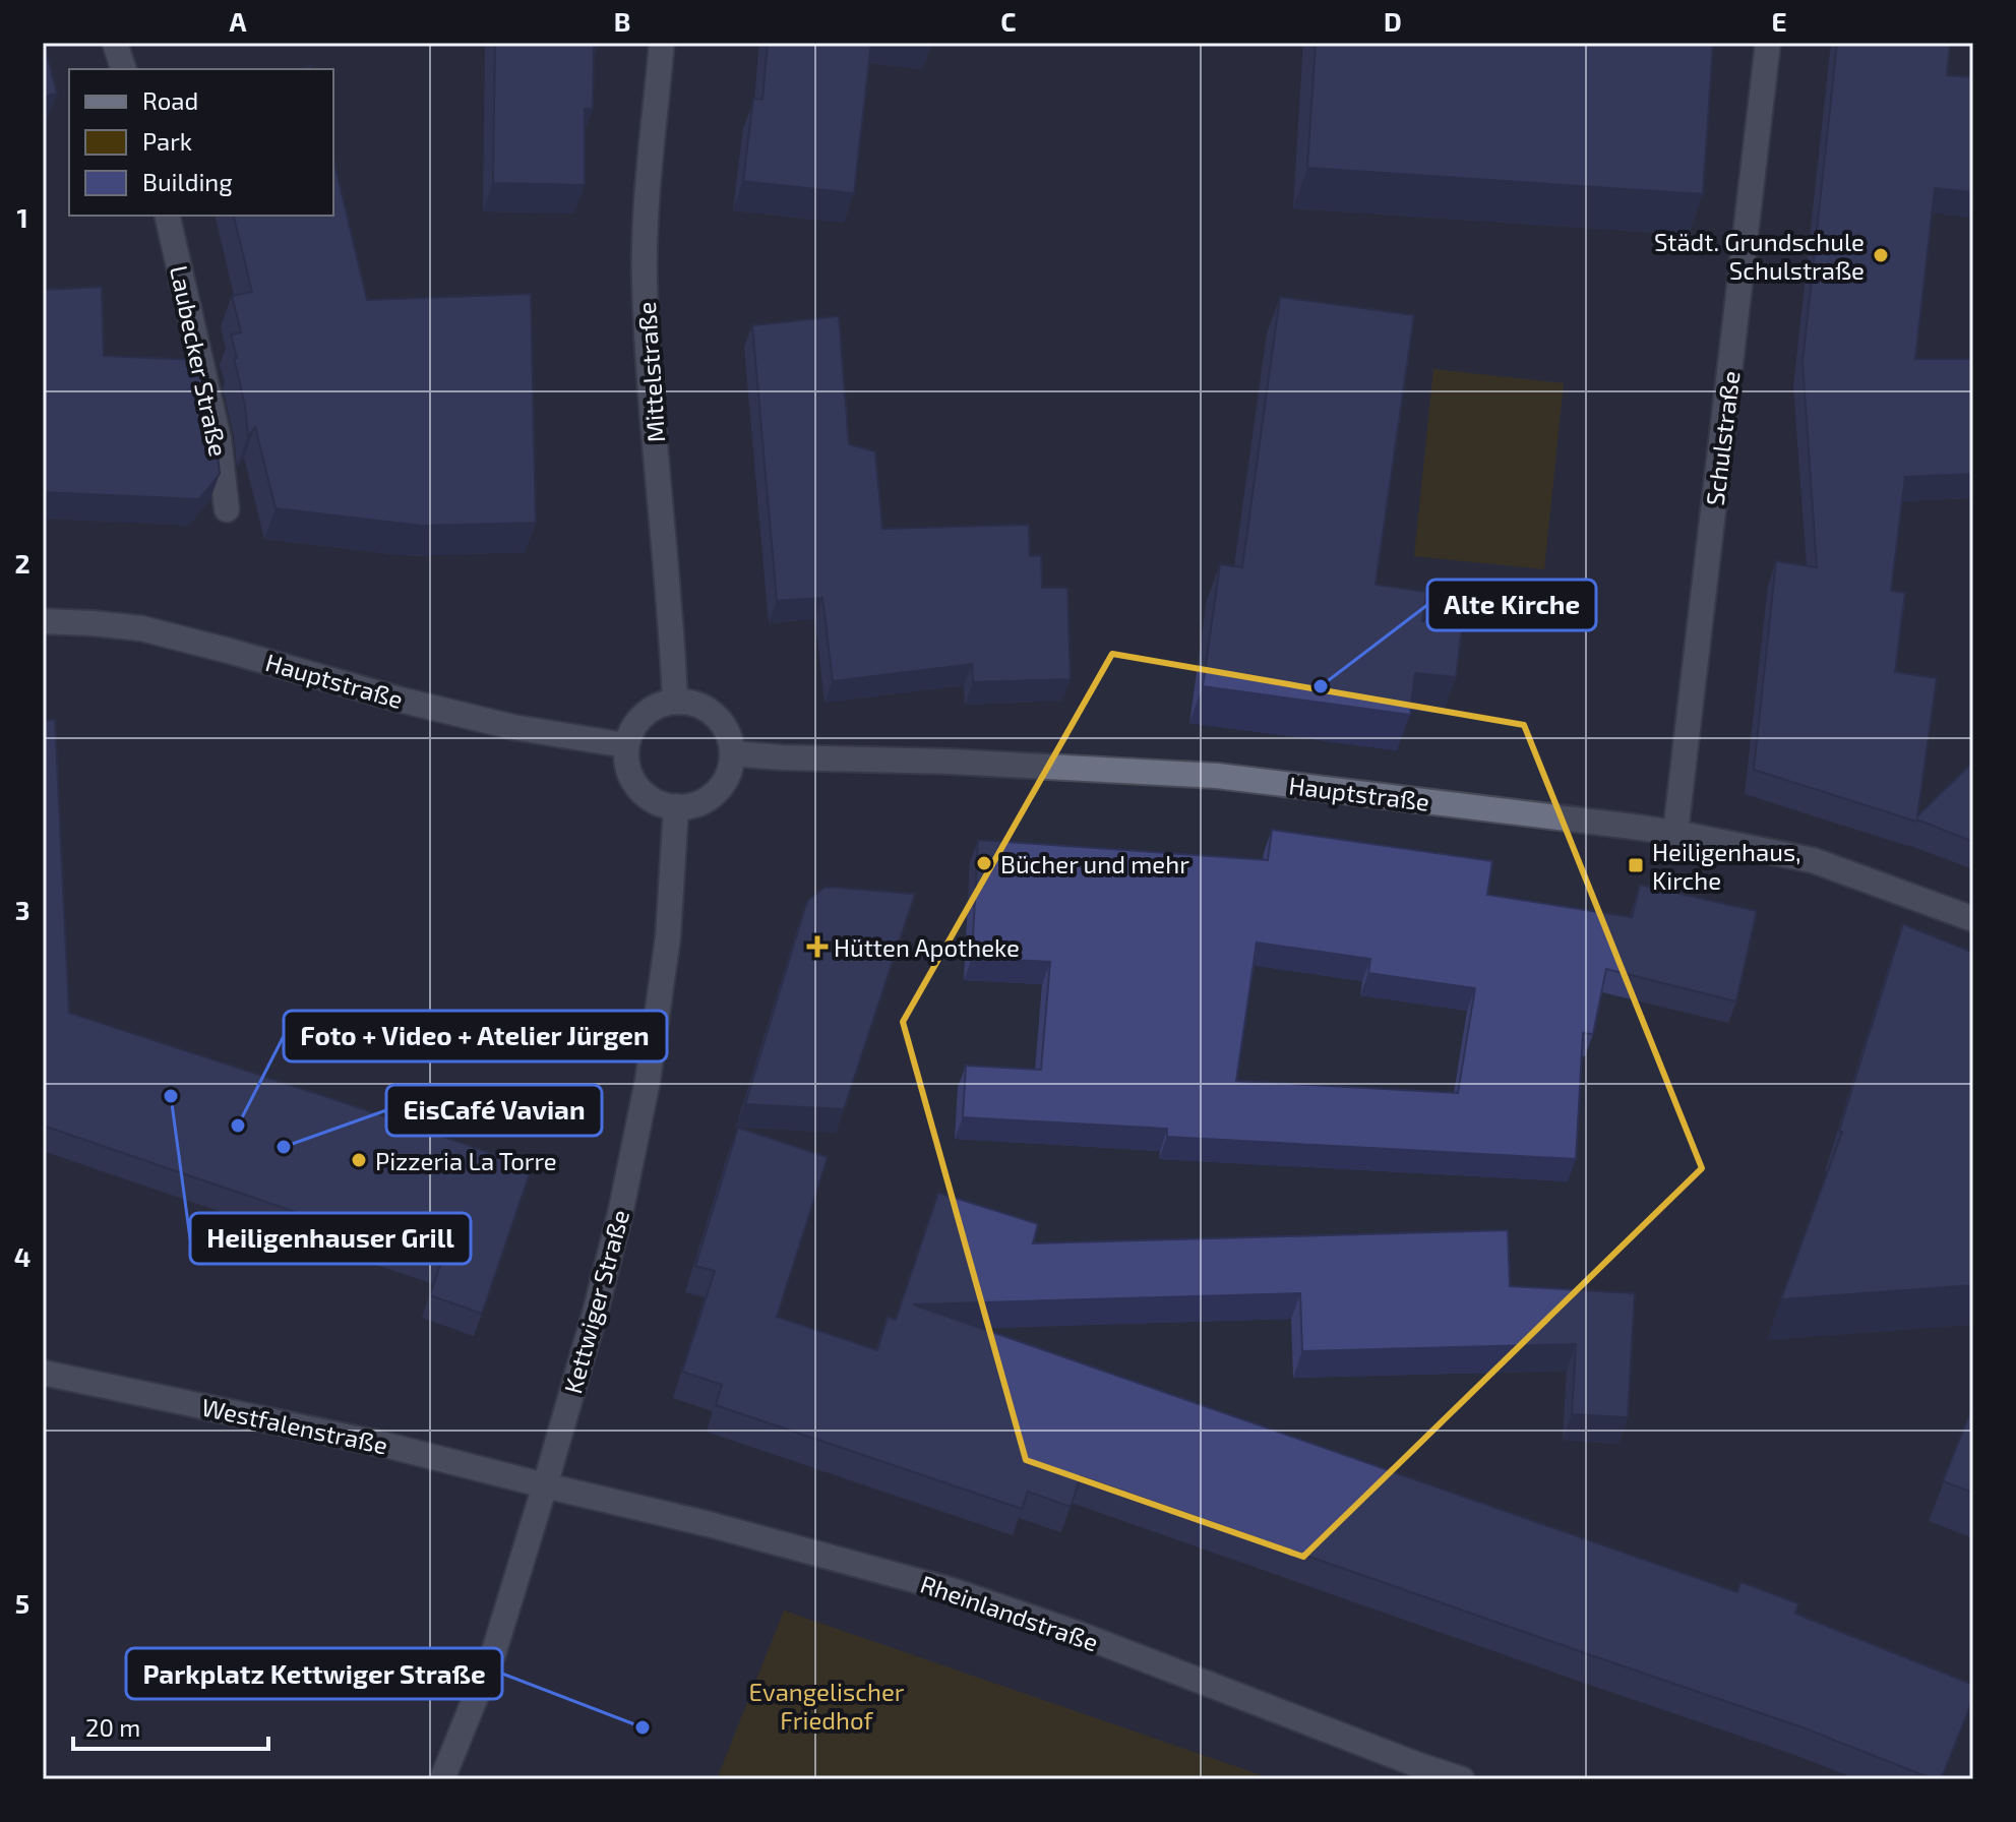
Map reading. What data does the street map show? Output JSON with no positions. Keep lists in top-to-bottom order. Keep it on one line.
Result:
{"streets":{"street":["Laubecker Straße","Mittelstraße","Schulstraße","Hauptstraße","Kettwiger Straße","Westfalenstraße","Rheinlandstraße"]},"crossings":[["Mittelstraße","Hauptstraße"],["Mittelstraße","Kettwiger Straße"],["Schulstraße","Hauptstraße"],["Hauptstraße","Kettwiger Straße"],["Kettwiger Straße","Westfalenstraße"],["Kettwiger Straße","Rheinlandstraße"],["Westfalenstraße","Rheinlandstraße"]],"parks":["Evangelischer Friedhof"],"places":{"other":["Städt. Grundschule Schulstraße","Alte Kirche","Bücher und mehr","Heiligenhauser Grill","Foto + Video + Atelier Jürgen","EisCafé Vavian","Pizzeria La Torre","Parkplatz Kettwiger Straße"],"transit":["Heiligenhaus, Kirche"],"health":["Hütten Apotheke"]},"legend":["Road","Park","Building"],"scale_bar":"20 m","grid":{"columns":["A","B","C","D","E"],"rows":["1","2","3","4","5"]}}
